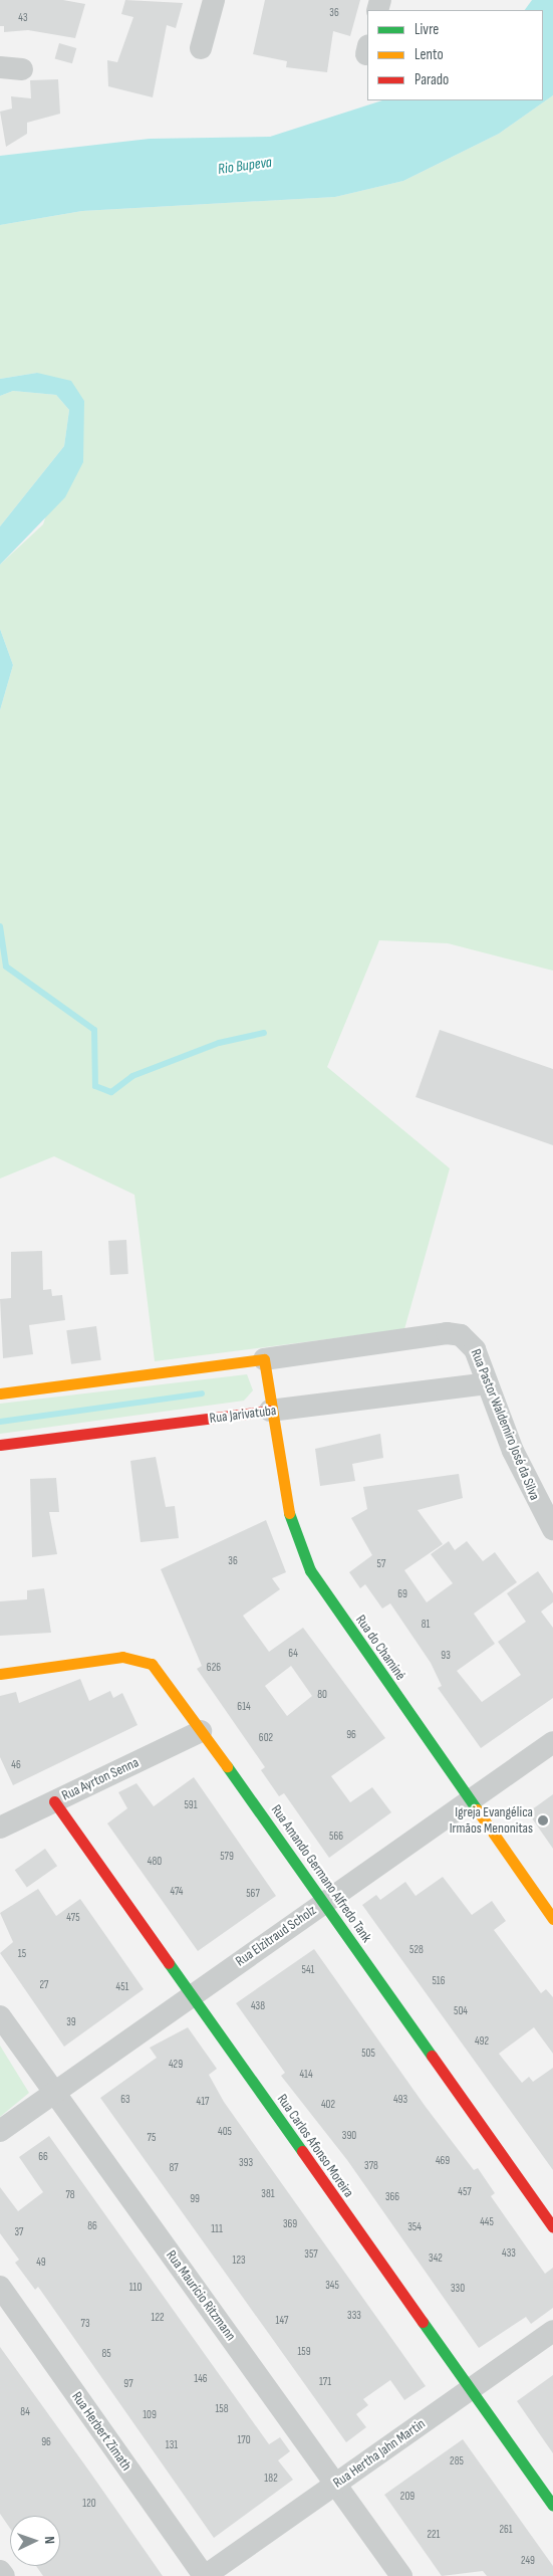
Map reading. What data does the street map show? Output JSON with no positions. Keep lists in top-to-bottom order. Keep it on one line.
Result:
{"streets":{"street":["Rua Jarivatuba","Rua Pastor Waldemiro José da Silva","Rua do Chaminé","Rua Ayrton Senna","Rua Amando Germano Alfredo Tank","Rua Elzitraud Scholz","Rua Carlos Afonso Moreira","Rua Maurício Ritzmann","Rua Herbert Zimath","Rua Hertha Jahn Martin"]},"crossings":[["Rua Jarivatuba","Rua Pastor Waldemiro José da Silva"],["Rua Jarivatuba","Rua do Chaminé"],["Rua Pastor Waldemiro José da Silva","Rua do Chaminé"],["Rua do Chaminé","Rua Elzitraud Scholz"],["Rua Ayrton Senna","Rua Amando Germano Alfredo Tank"],["Rua Ayrton Senna","Rua Carlos Afonso Moreira"],["Rua Amando Germano Alfredo Tank","Rua Elzitraud Scholz"],["Rua Elzitraud Scholz","Rua Carlos Afonso Moreira"],["Rua Elzitraud Scholz","Rua Maurício Ritzmann"],["Rua Carlos Afonso Moreira","Rua Hertha Jahn Martin"],["Rua Maurício Ritzmann","Rua Hertha Jahn Martin"],["Rua Herbert Zimath","Rua Hertha Jahn Martin"]],"water":["Rio Bupeva"],"places":["Igreja Evangélica Irmãos Menonitas"],"house_numbers":["36","43","36","57","69","81","64","93","626","80","614","96","602","46","591","566","579","480","474","567","475","528","15","541","516","27","451","438","504","39","492","505","429","414","63","493","417","402","405","390","75","66","469","393","378","87","457","381","78","366","99","445","369","86","354","111","37","433","357","342","123","49","345","110","330","333","122","147","73","159","85","146","171","97","158","84","109","170","96","131","285","182","209","120","261","221","249"],"legend":["Livre","Lento","Parado"],"north":"right"}
